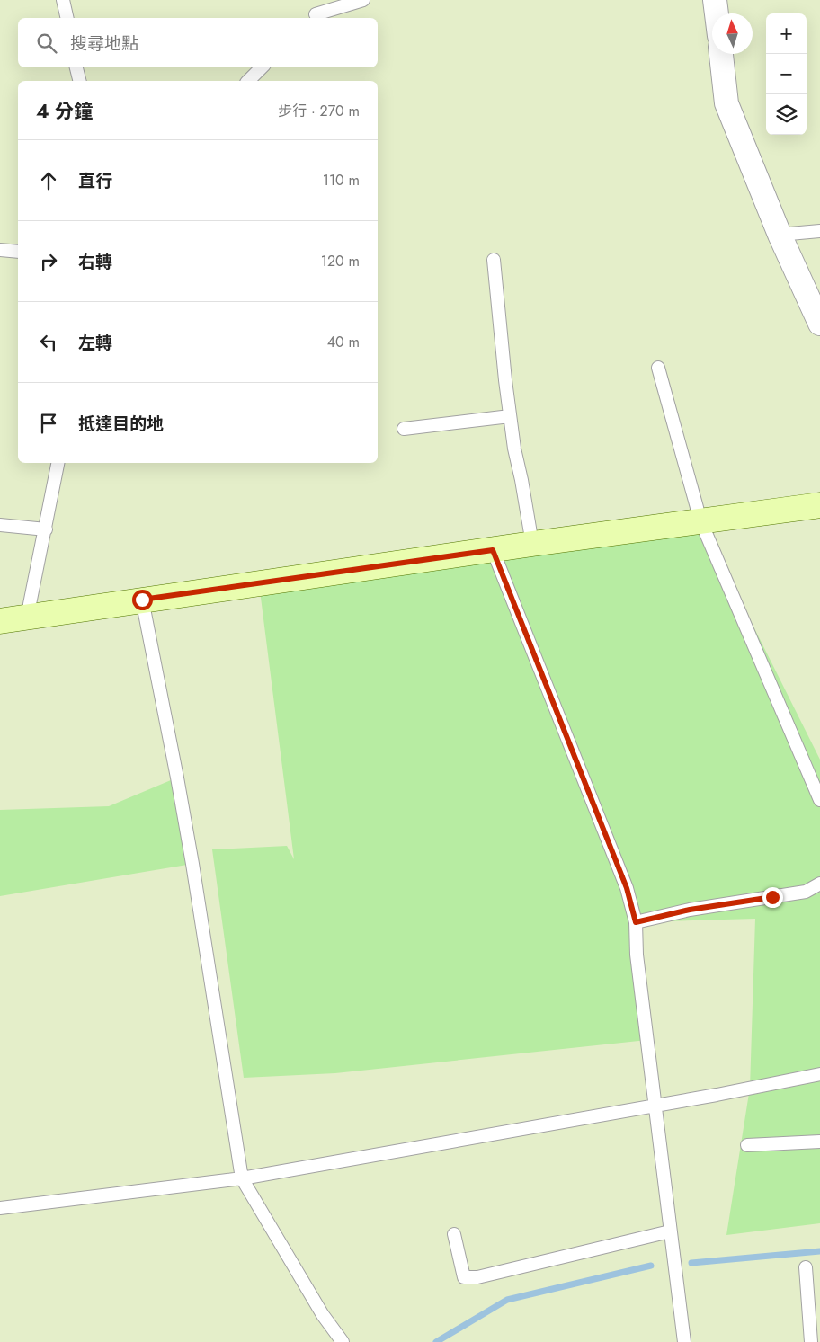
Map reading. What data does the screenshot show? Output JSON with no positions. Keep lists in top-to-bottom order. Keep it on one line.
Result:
{"north":"top","page":{"map_buttons":["+","−"],"search":"搜尋地點","heading":["4 分鐘","步行 · 270 m"],"list":[["直行","110 m"],["右轉","120 m"],["左轉","40 m"],"抵達目的地"]}}
